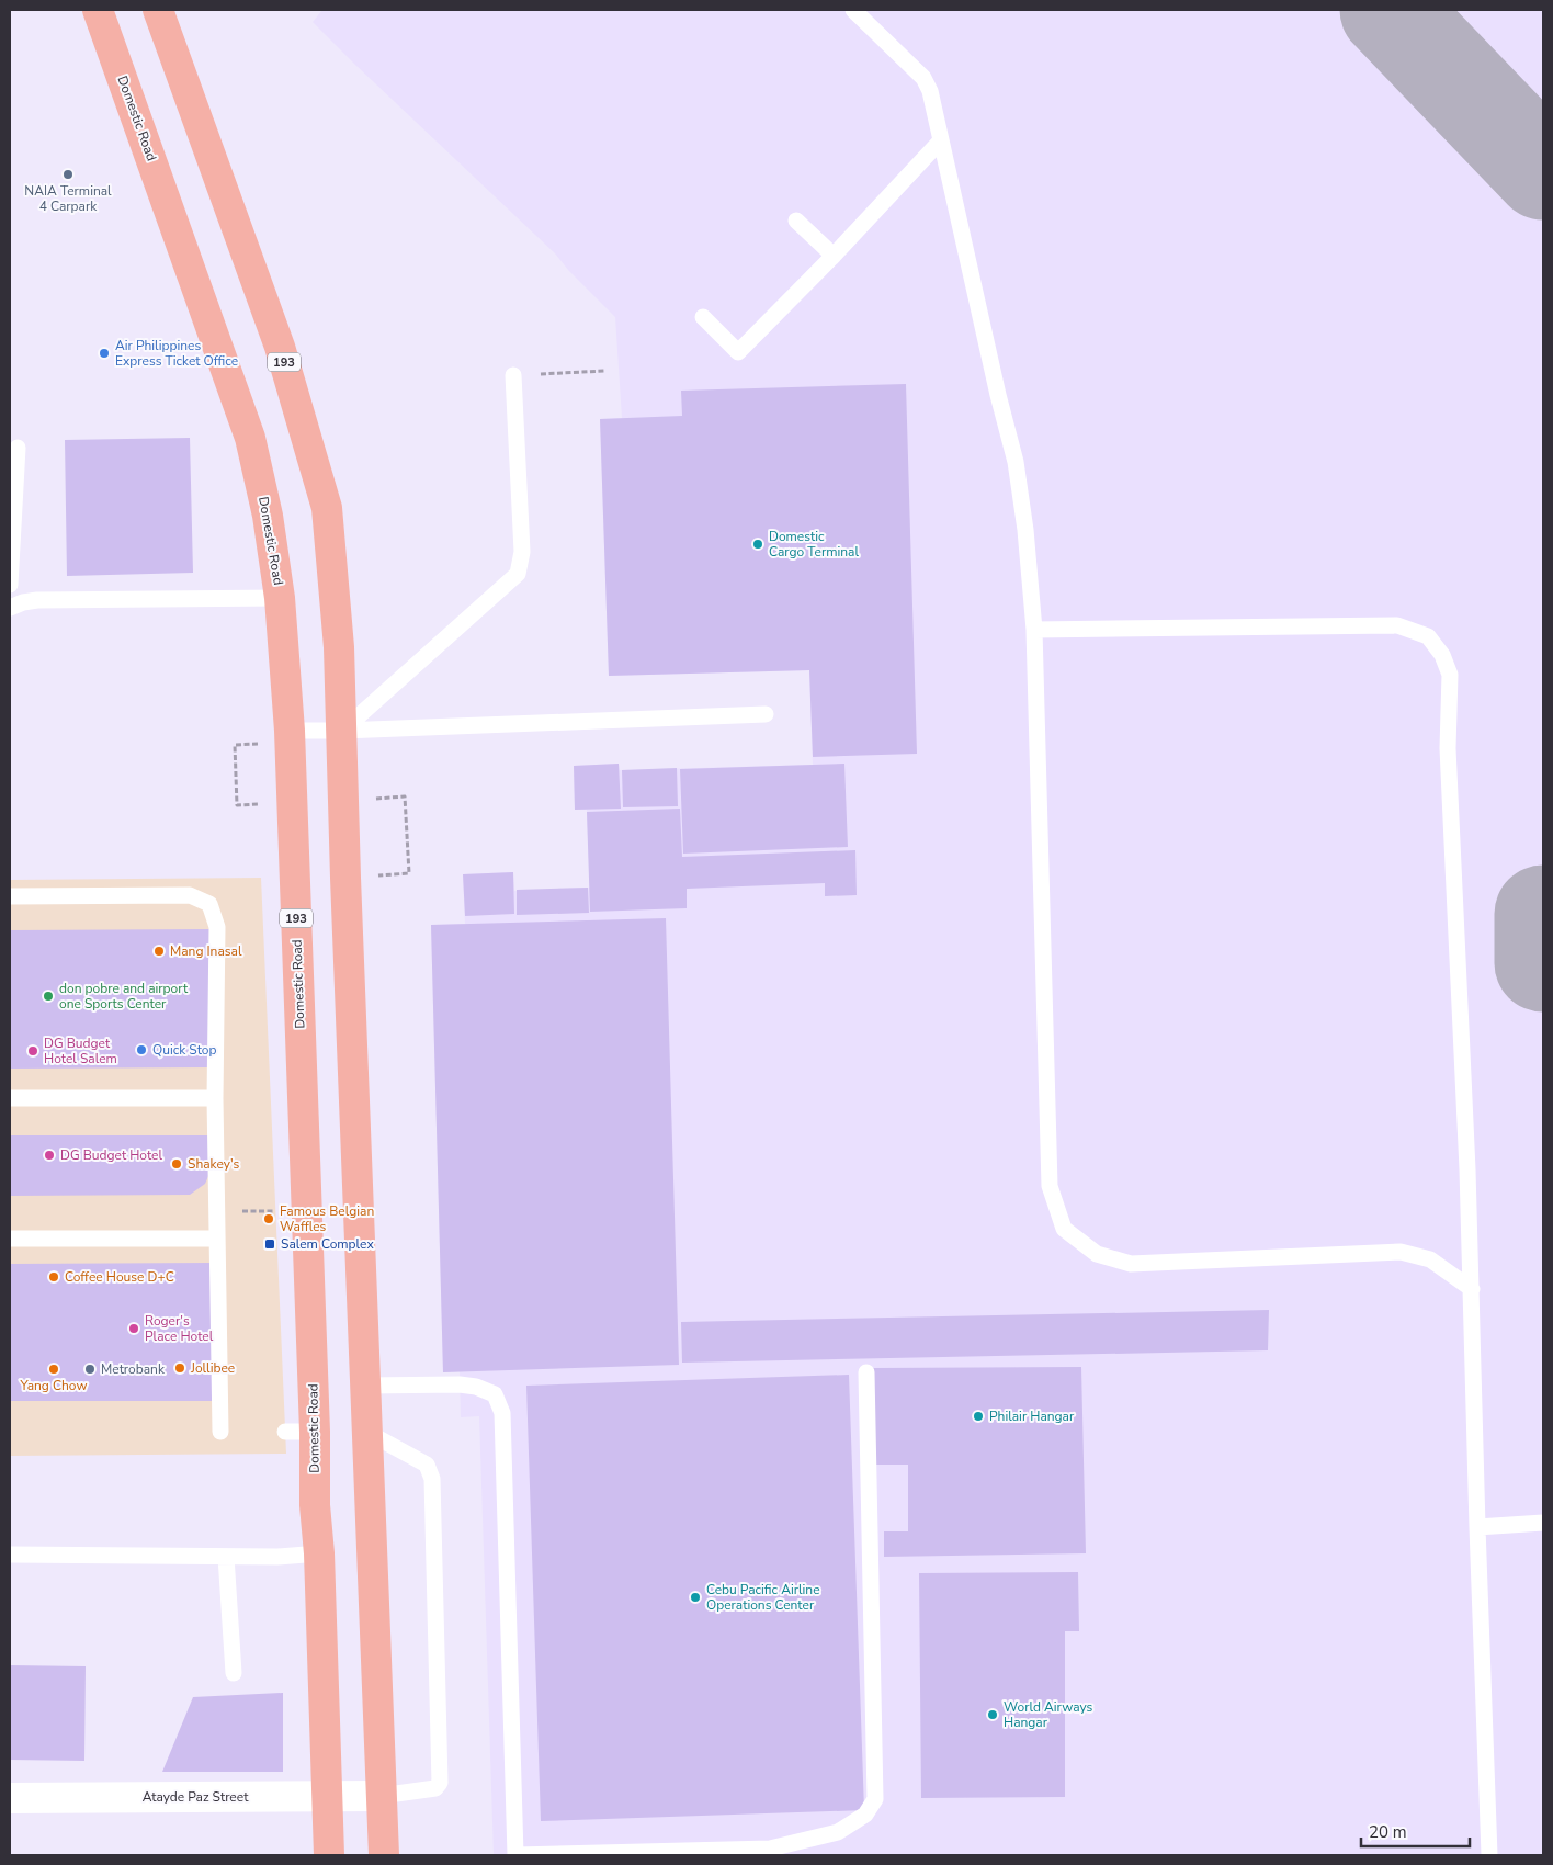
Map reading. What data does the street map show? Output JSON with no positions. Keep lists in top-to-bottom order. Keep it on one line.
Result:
{"streets":{"main road":["Domestic Road","193"],"street":["Atayde Paz Street"]},"crossings":[["Domestic Road","Atayde Paz Street"],["193","Atayde Paz Street"]],"places":{"other":["NAIA Terminal 4 Carpark","Air Philippines Express Ticket Office","Domestic Cargo Terminal","Mang Inasal","don pobre and airport one Sports Center","Quick Stop","DG Budget Hotel Salem","DG Budget Hotel","Shakey's","Famous Belgian Waffles","Coffee House D+C","Roger's Place Hotel","Jollibee","Yang Chow","Metrobank","Philair Hangar","Cebu Pacific Airline Operations Center","World Airways Hangar"],"transit":["Salem Complex"]},"scale_bar":"20 m"}
